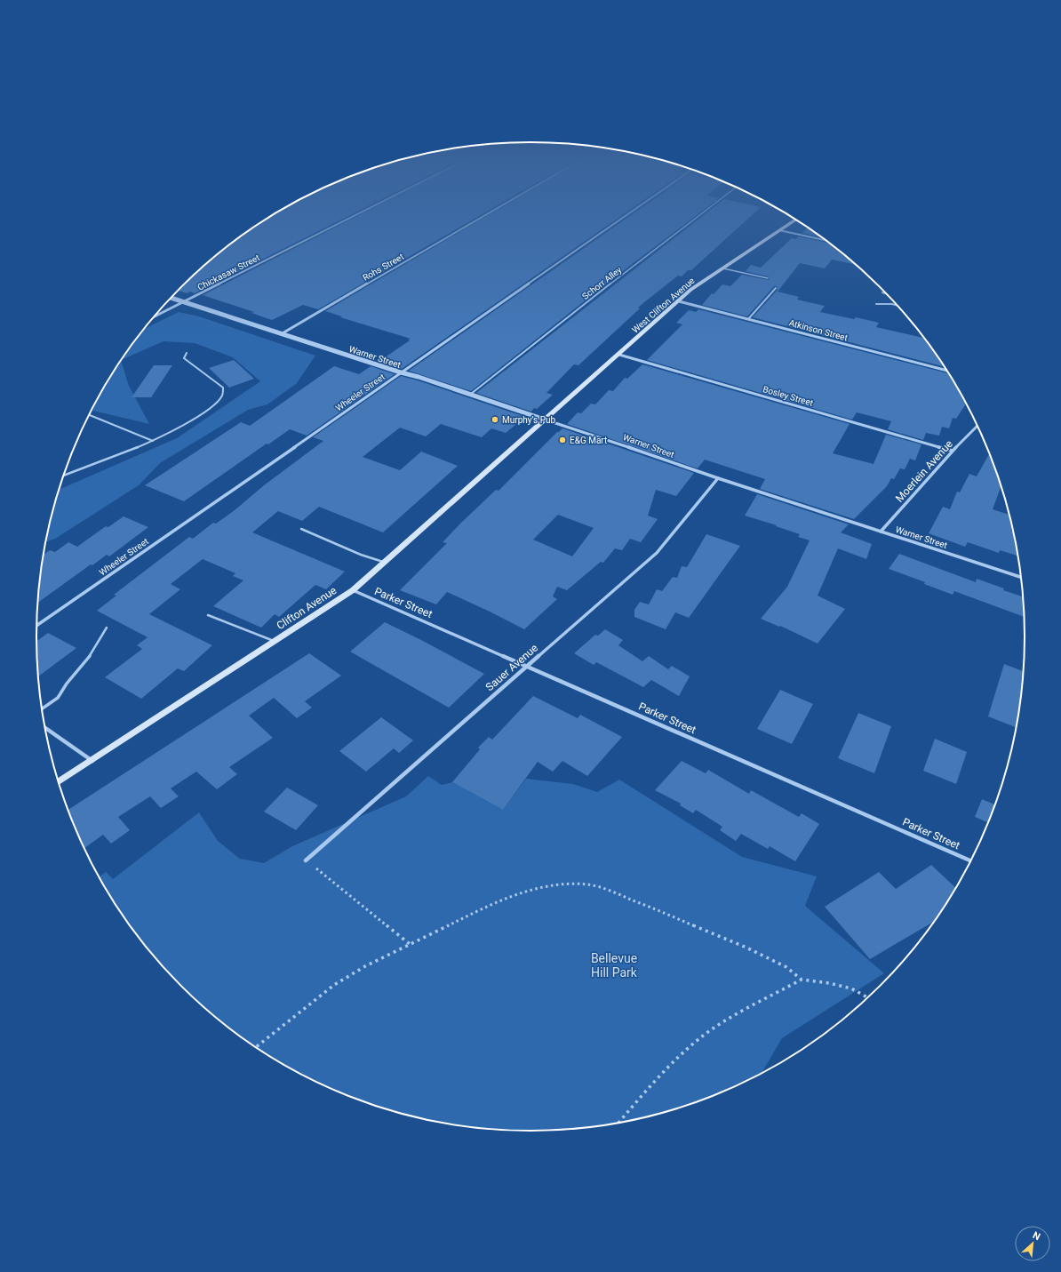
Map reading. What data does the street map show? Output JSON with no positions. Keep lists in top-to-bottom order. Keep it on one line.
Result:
{"streets":{"main road":["West Clifton Avenue","Clifton Avenue"],"street":["Rohs Street","Chickasaw Street","Atkinson Street","Warner Street","Wheeler Street","Bosley Street","Moerlein Avenue","Parker Street","Sauer Avenue"],"lane":["Schorr Alley"]},"crossings":[["Rohs Street","Warner Street"],["Chickasaw Street","Warner Street"],["Schorr Alley","Warner Street"],["West Clifton Avenue","Atkinson Street"],["West Clifton Avenue","Warner Street"],["West Clifton Avenue","Bosley Street"],["West Clifton Avenue","Clifton Avenue"],["Warner Street","Wheeler Street"],["Warner Street","Moerlein Avenue"],["Warner Street","Clifton Avenue"],["Warner Street","Sauer Avenue"],["Bosley Street","Moerlein Avenue"],["Parker Street","Clifton Avenue"],["Parker Street","Sauer Avenue"]],"parks":["Bellevue Hill Park"],"places":["Murphy’s Pub","E&G Mart"],"north":"top right"}
